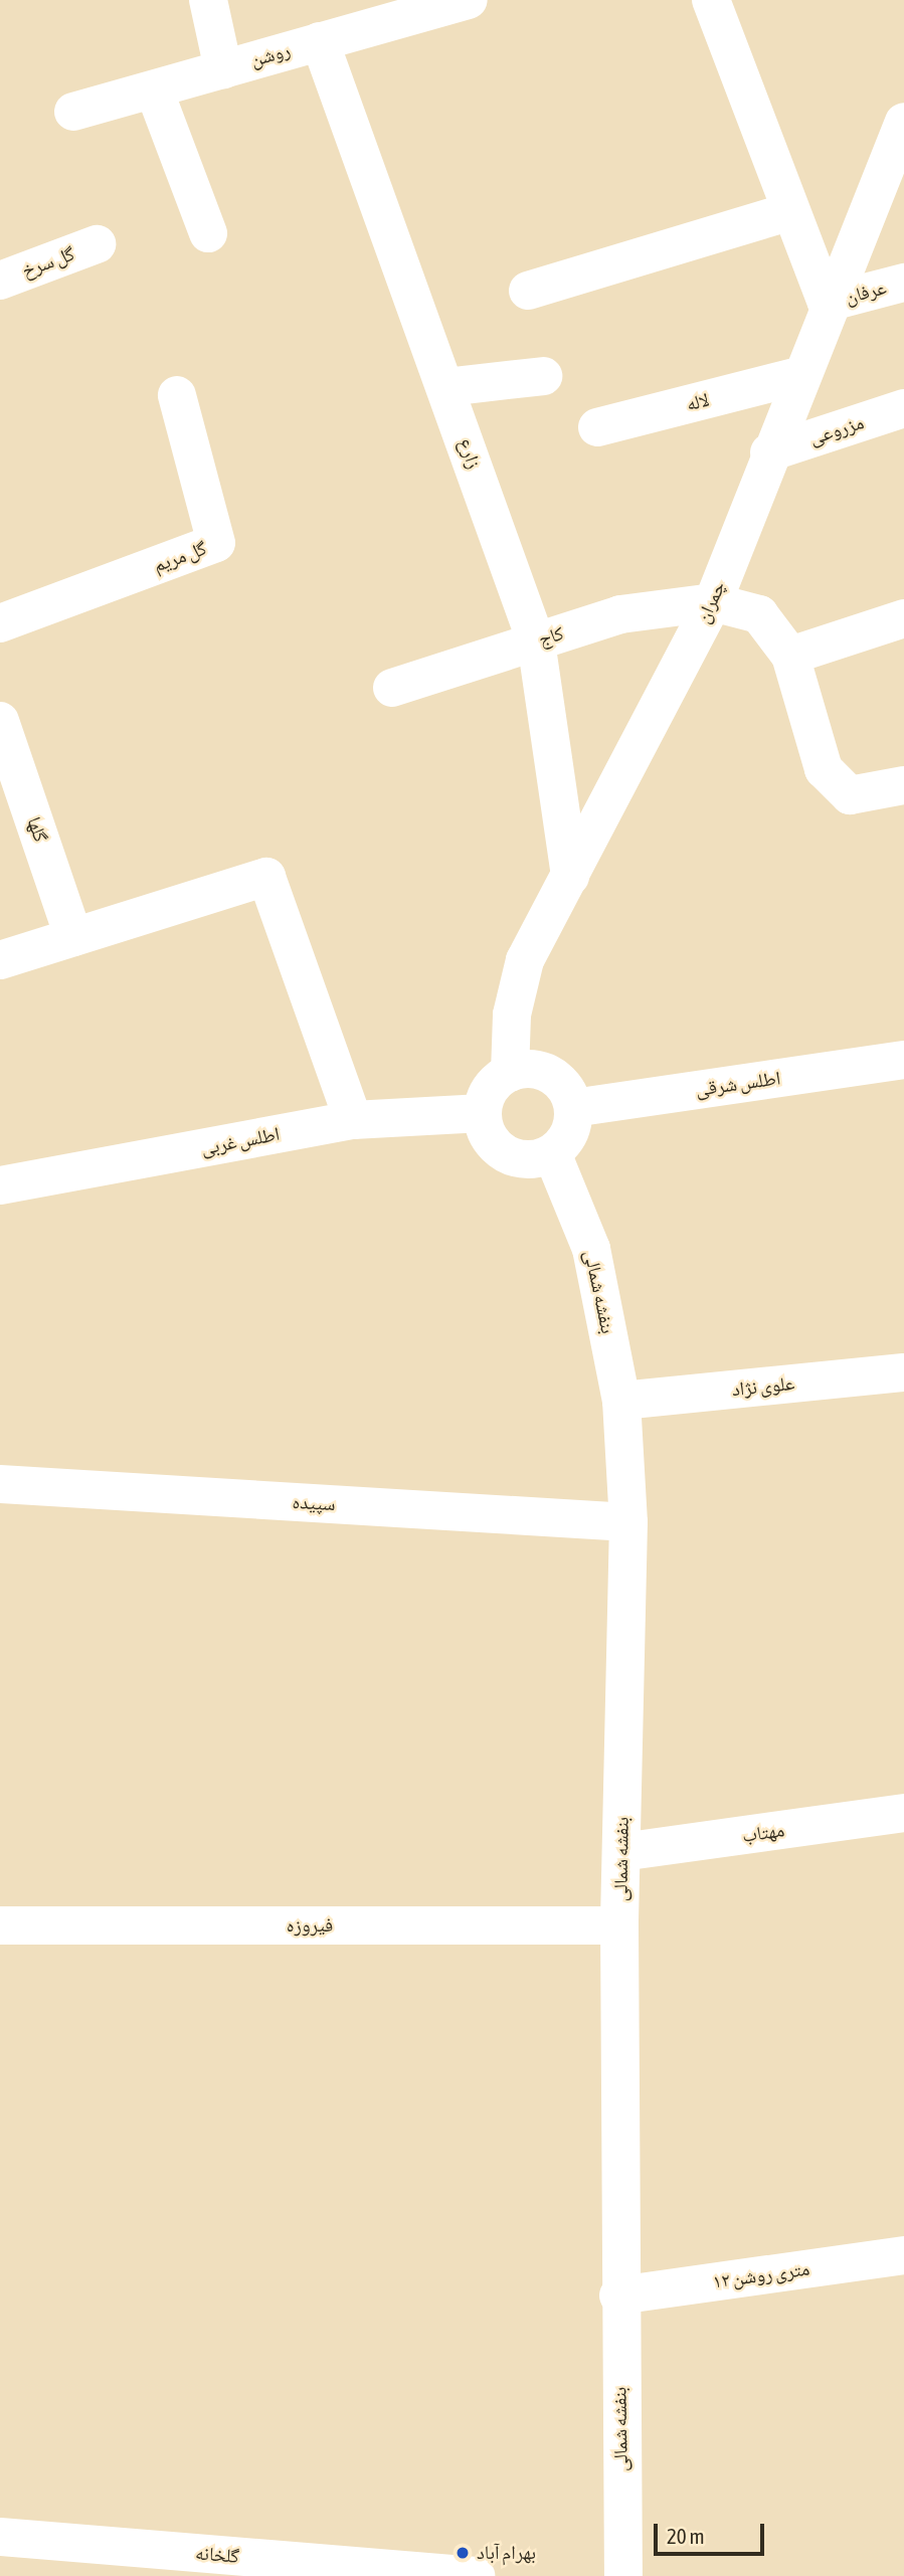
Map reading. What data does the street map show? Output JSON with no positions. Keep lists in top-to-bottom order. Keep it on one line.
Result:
{"streets":{"street":["روشن","گل سرخ","عرفان","لاله","مزروعی","زارع","گل مریم","چمران","کاج","گلها","اطلس شرقی","اطلس غربی","بنفشه شمالی","علوی نژاد","سپیده","مهتاب","فیروزه","۱۲ متری روشن","گلخانه"]},"crossings":[["روشن","زارع"],["عرفان","چمران"],["لاله","چمران"],["مزروعی","چمران"],["زارع","چمران"],["زارع","کاج"],["چمران","کاج"],["چمران","اطلس شرقی"],["چمران","اطلس غربی"],["چمران","بنفشه شمالی"],["اطلس شرقی","اطلس غربی"],["اطلس شرقی","بنفشه شمالی"],["اطلس غربی","بنفشه شمالی"],["بنفشه شمالی","علوی نژاد"],["بنفشه شمالی","سپیده"],["بنفشه شمالی","مهتاب"],["بنفشه شمالی","فیروزه"],["بنفشه شمالی","۱۲ متری روشن"]],"places":["بهرام آباد"],"scale_bar":"20 m"}
